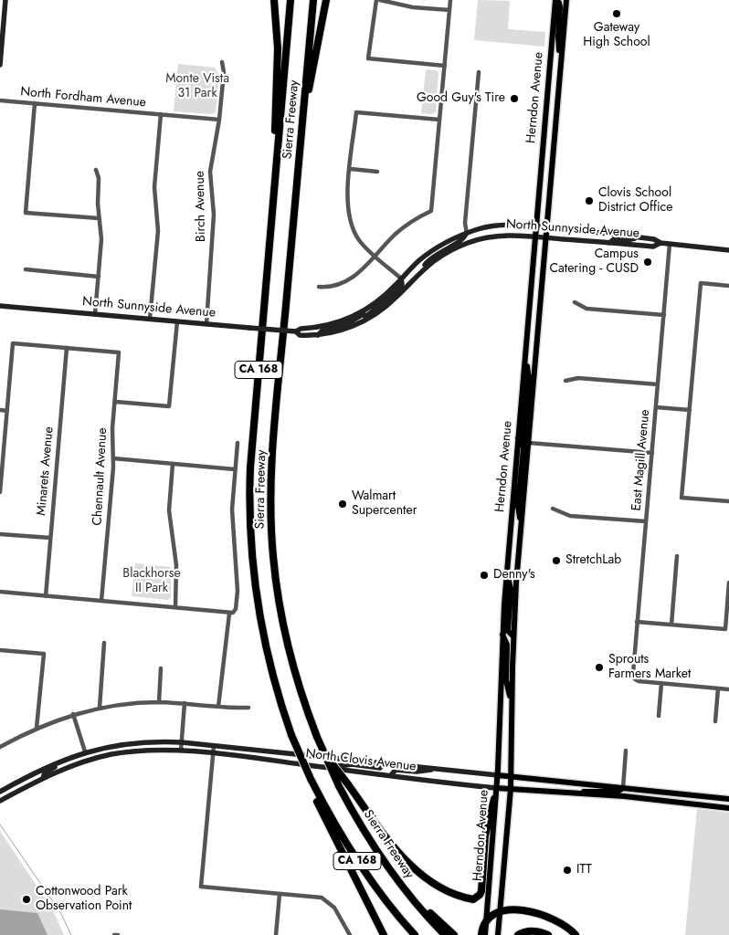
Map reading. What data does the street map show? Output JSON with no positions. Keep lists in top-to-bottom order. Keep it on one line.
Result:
{"streets":{"highway":["Sierra Freeway","CA 168"],"main road":["Herndon Avenue","North Sunnyside Avenue","North Clovis Avenue"],"street":["North Fordham Avenue","Birch Avenue","East Magill Avenue","Minarets Avenue","Chennault Avenue"]},"crossings":[["North Fordham Avenue","Birch Avenue"],["Herndon Avenue","North Sunnyside Avenue"],["Herndon Avenue","North Clovis Avenue"],["Birch Avenue","North Sunnyside Avenue"],["North Sunnyside Avenue","East Magill Avenue"],["Minarets Avenue","Chennault Avenue"]],"parks":["Monte Vista 31 Park","Blackhorse II Park"],"places":["Gateway High School","Good Guy's Tire","Clovis School District Office","Campus Catering - CUSD","Walmart Supercenter","StretchLab","Denny's","Sprouts Farmers Market","ITT","Cottonwood Park Observation Point"]}
